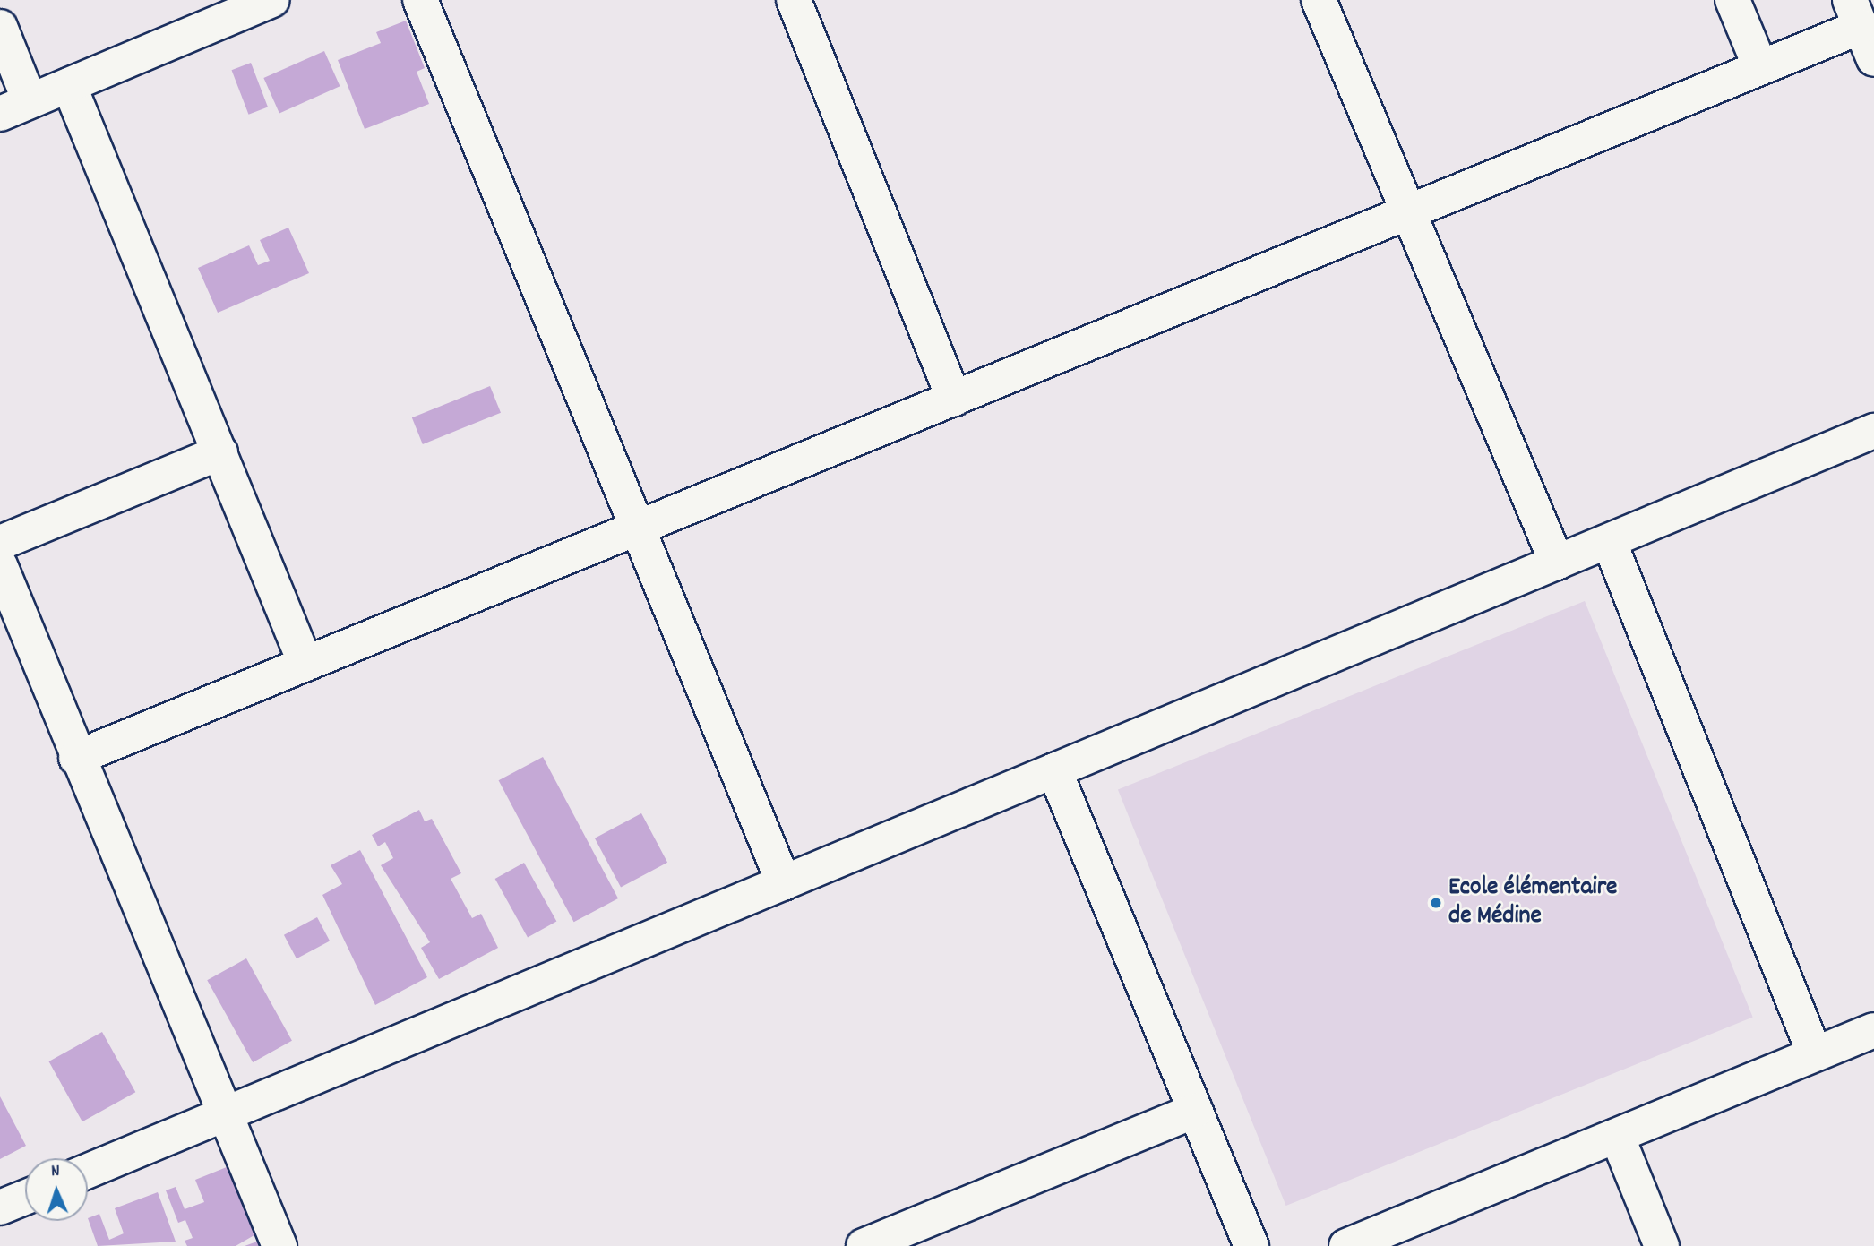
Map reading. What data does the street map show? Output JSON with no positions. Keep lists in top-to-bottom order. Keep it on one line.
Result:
{"places":["Ecole élémentaire de Médine"],"north":"top"}
